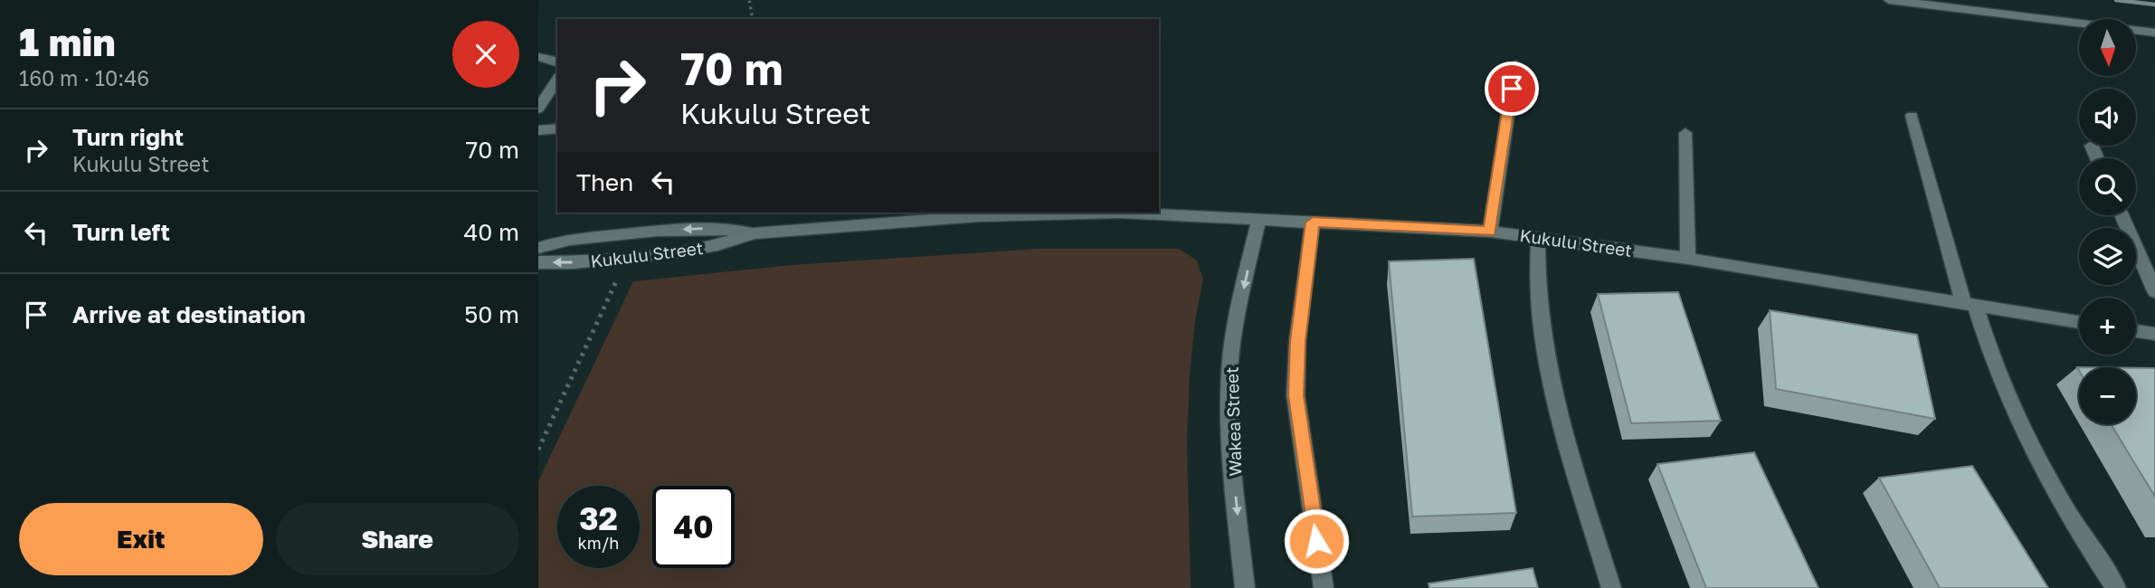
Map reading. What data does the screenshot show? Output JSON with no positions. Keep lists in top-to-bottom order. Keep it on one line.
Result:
{"streets":{"street":["Kukulu Street","Wakea Street"]},"crossings":[["Kukulu Street","Wakea Street"]],"north":"bottom","page":{"heading":["1 min","160 m · 10:46"],"map_buttons":["+","−"],"turn":["70 m","Kukulu Street"],"list":[{"name":"Turn right","note":"Kukulu Street","value":"70 m"},{"name":"Turn left","value":"40 m"},{"name":"Arrive at destination","value":"50 m"}],"then":"Then","speed":"32 km/h","limit":"40","buttons":["Exit","Share"]}}
